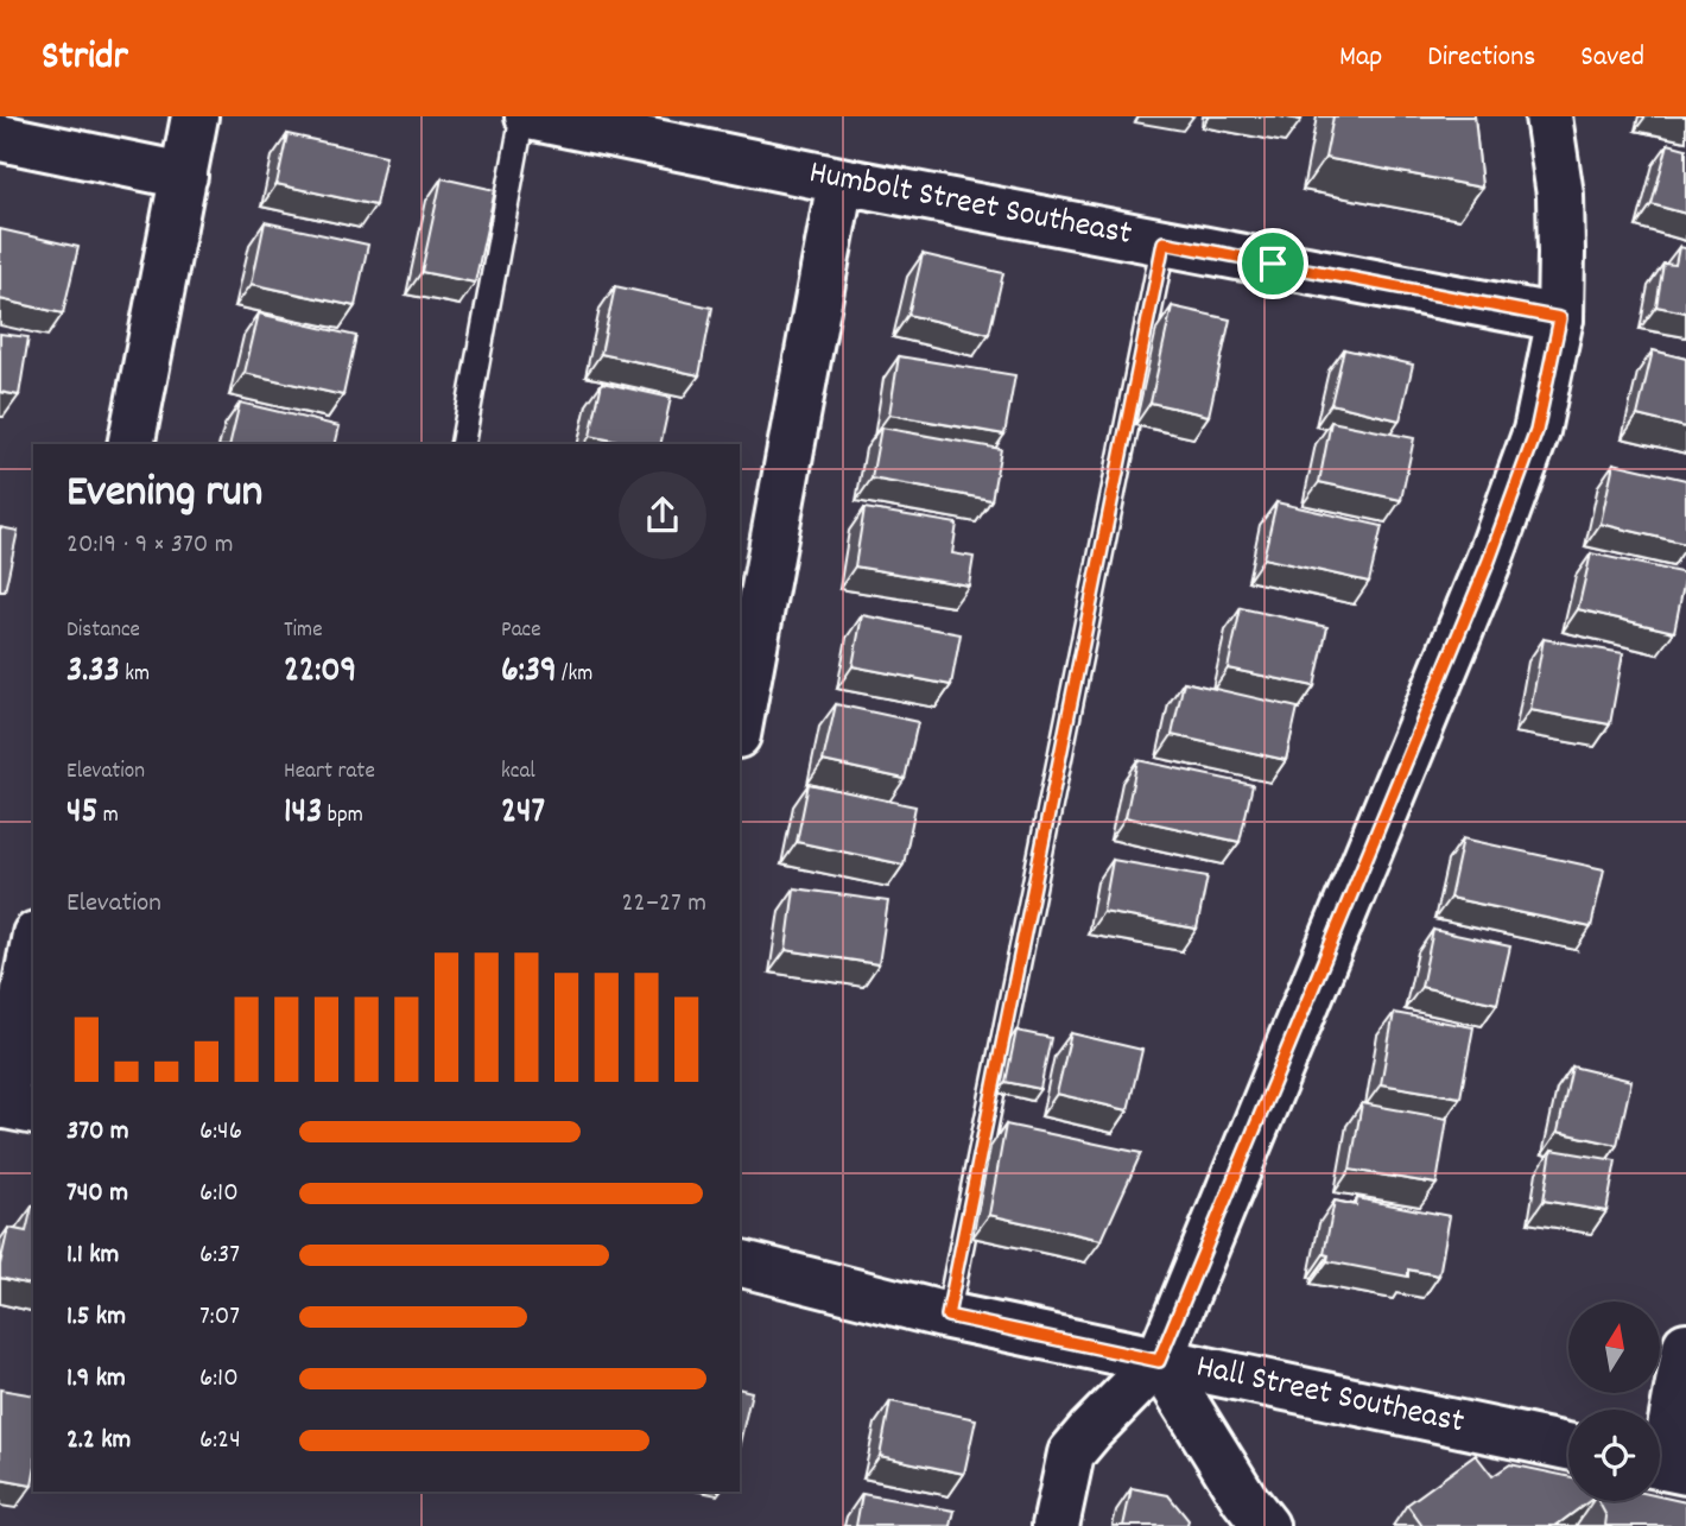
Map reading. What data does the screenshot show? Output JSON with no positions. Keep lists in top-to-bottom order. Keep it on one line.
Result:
{"streets":{"street":["Humbolt Street Southeast","Hall Street Southeast"]},"north":"top","page":{"header":"Stridr","nav":["Map","Directions","Saved"],"heading":["Evening run","20:19 · 9 × 370 m"],"stats":[["Distance","3.33 km"],["Time","22:09"],["Pace","6:39 /km"],["Elevation","45 m"],["Heart rate","143 bpm"],["kcal","247"]],"chart":["Elevation","22–27 m"],"list":[{"name":"370 m","note":"6:46"},{"name":"740 m","note":"6:10"},{"name":"1.1 km","note":"6:37"},{"name":"1.5 km","note":"7:07"},{"name":"1.9 km","note":"6:10"},{"name":"2.2 km","note":"6:24"}]}}
